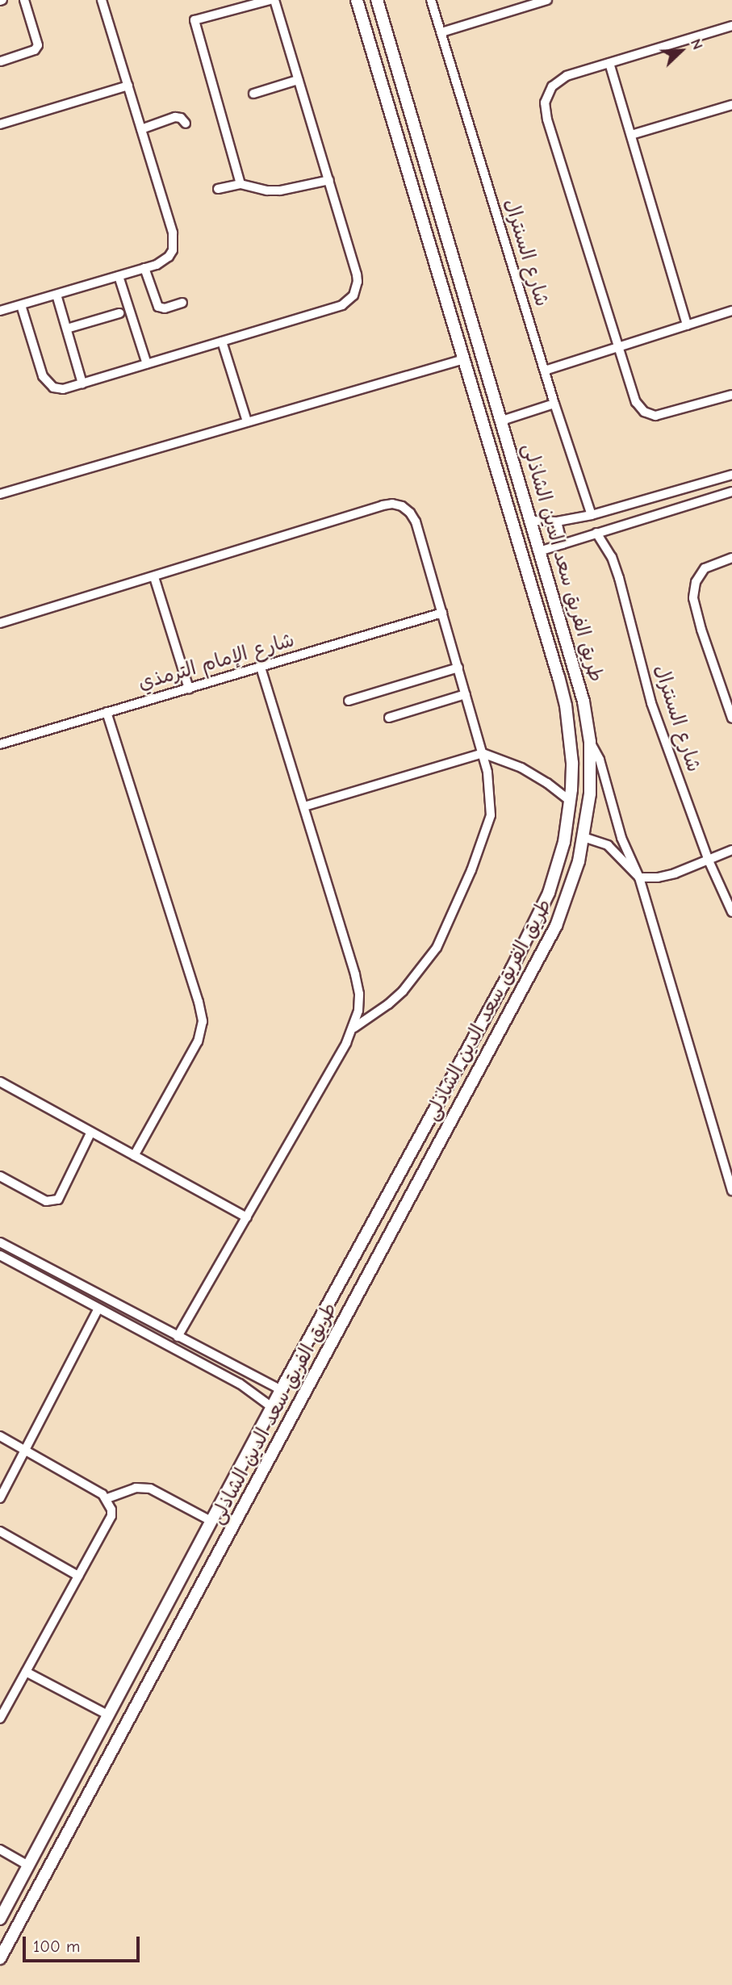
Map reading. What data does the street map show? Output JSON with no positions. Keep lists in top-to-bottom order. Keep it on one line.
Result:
{"streets":{"street":["شارع السنترال","طريق الفريق سعد الدين الشاذلى","شارع الإمام الترمذي"]},"scale_bar":"100 m","north":"top right"}
